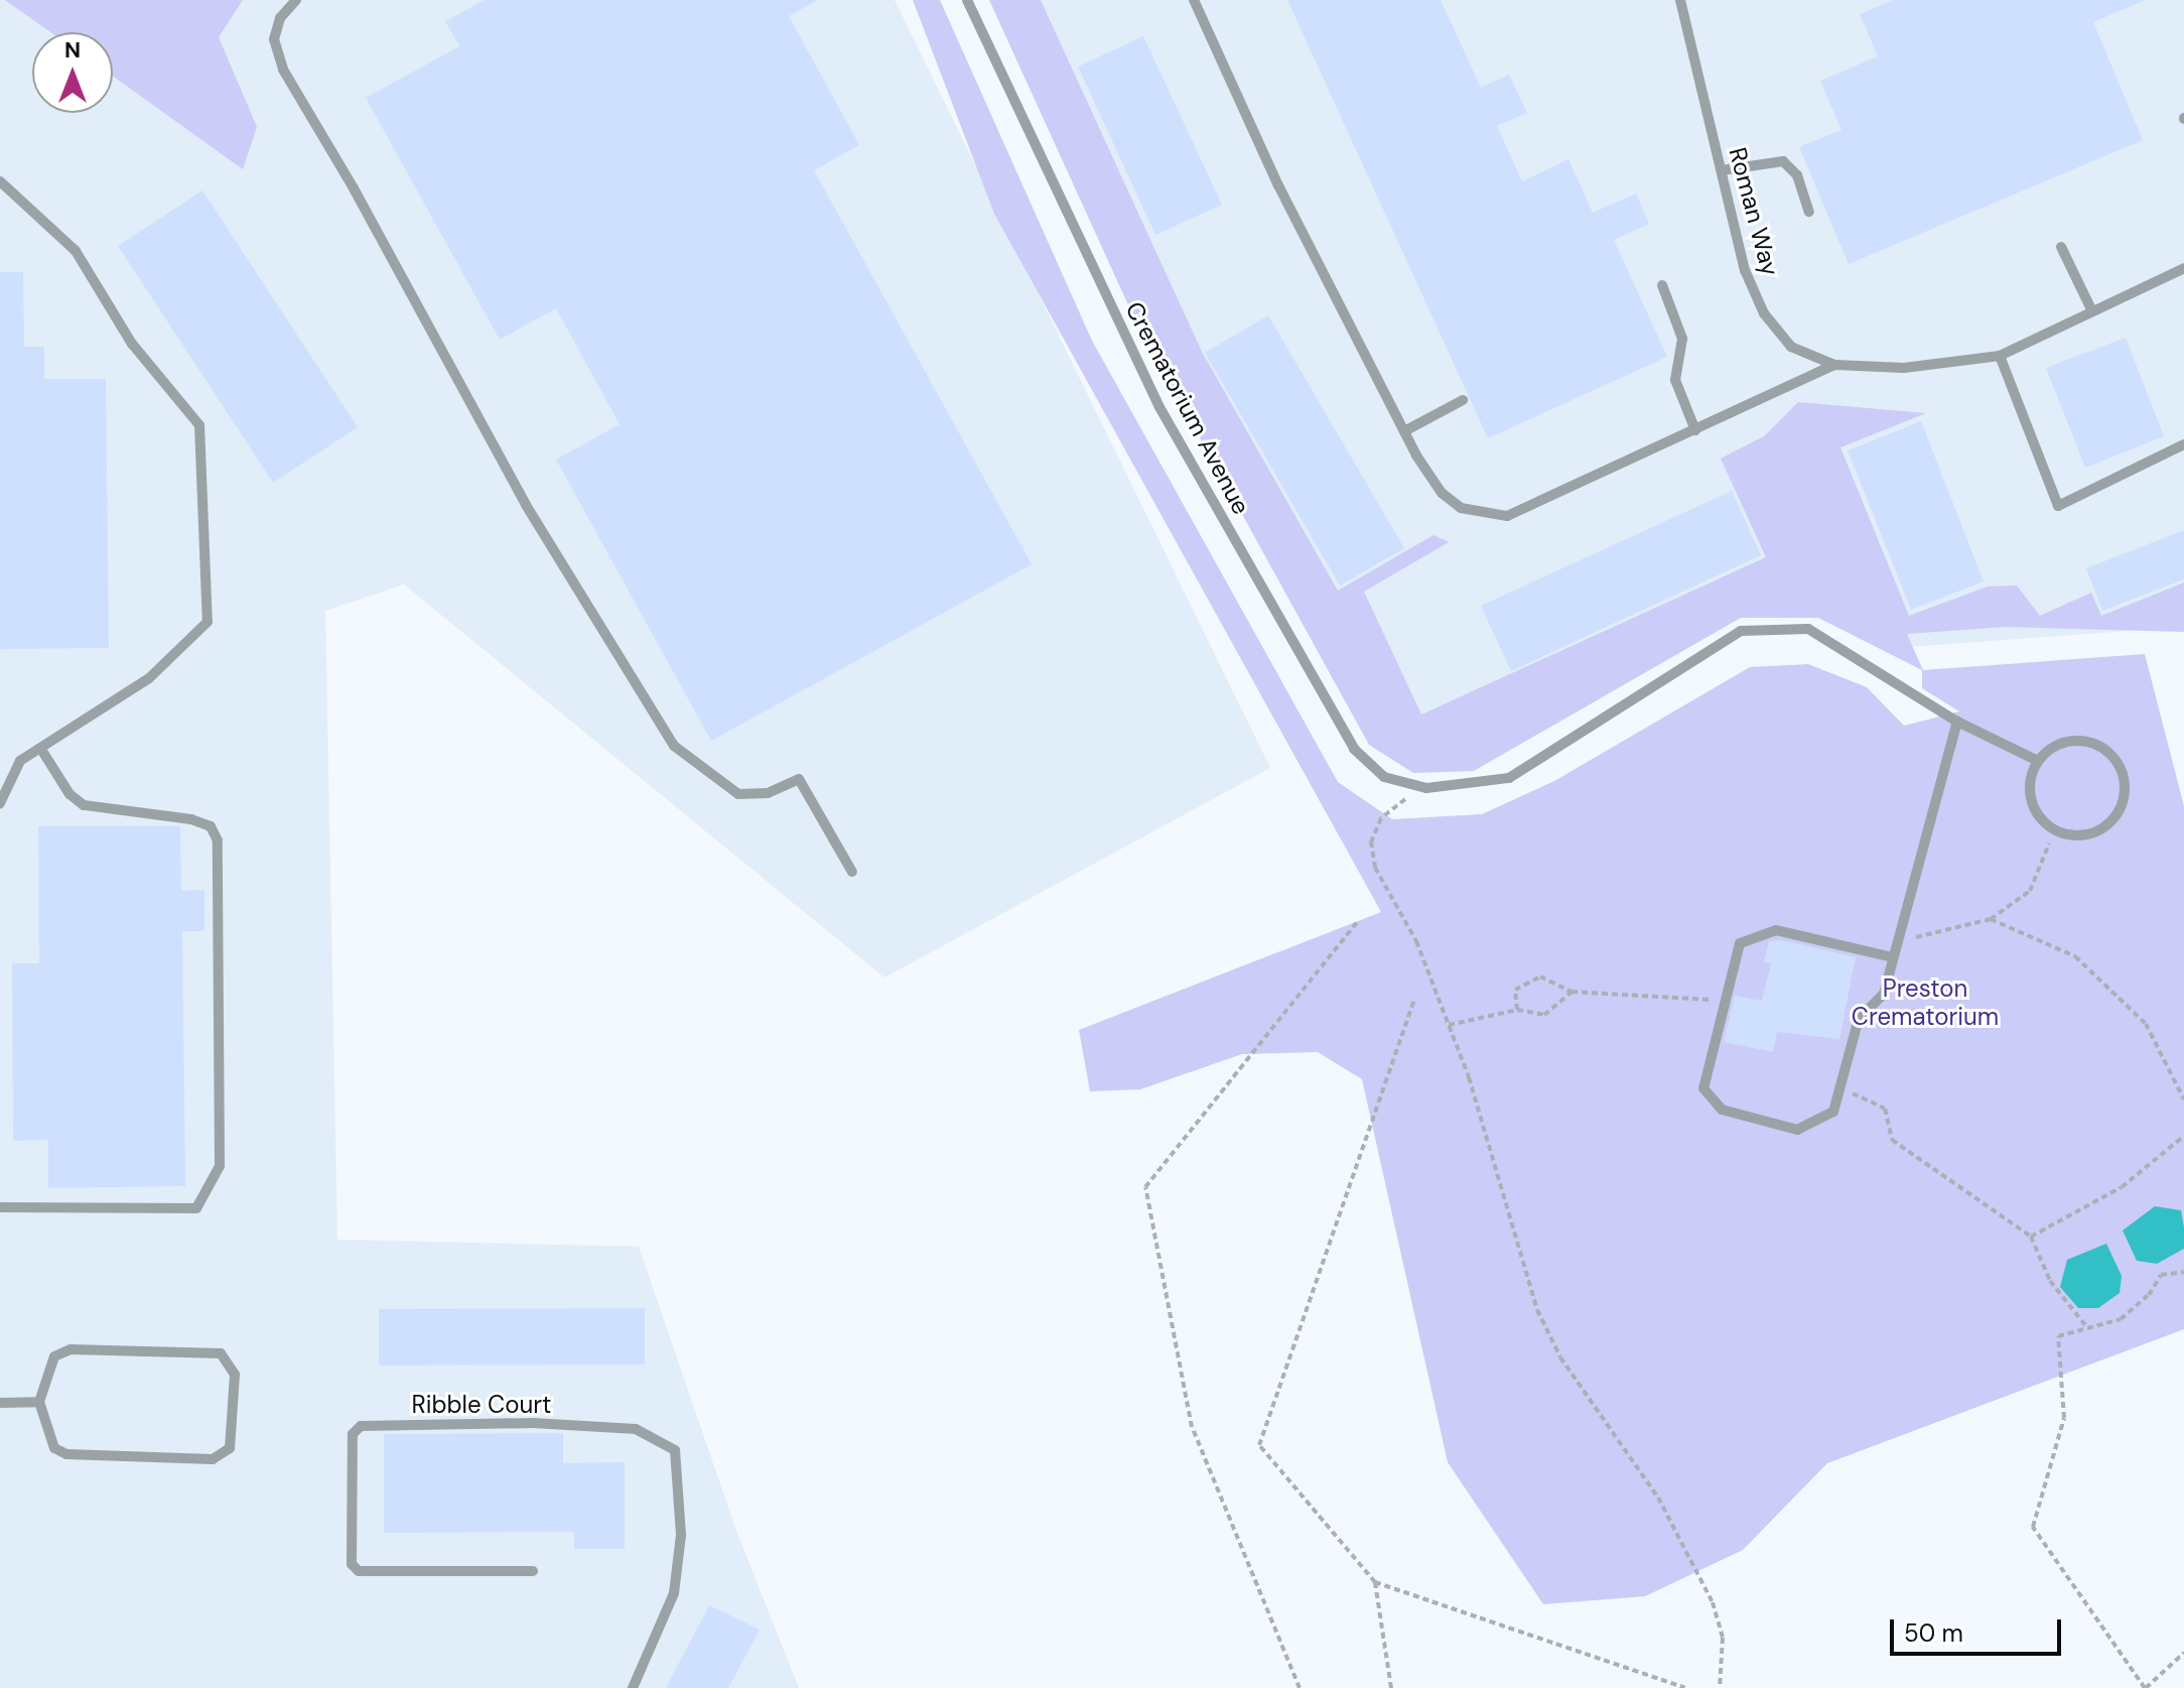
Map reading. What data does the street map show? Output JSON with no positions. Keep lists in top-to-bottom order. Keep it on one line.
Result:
{"streets":{"lane":["Roman Way","Crematorium Avenue","Ribble Court"]},"parks":["Preston Crematorium"],"scale_bar":"50 m","north":"top"}
